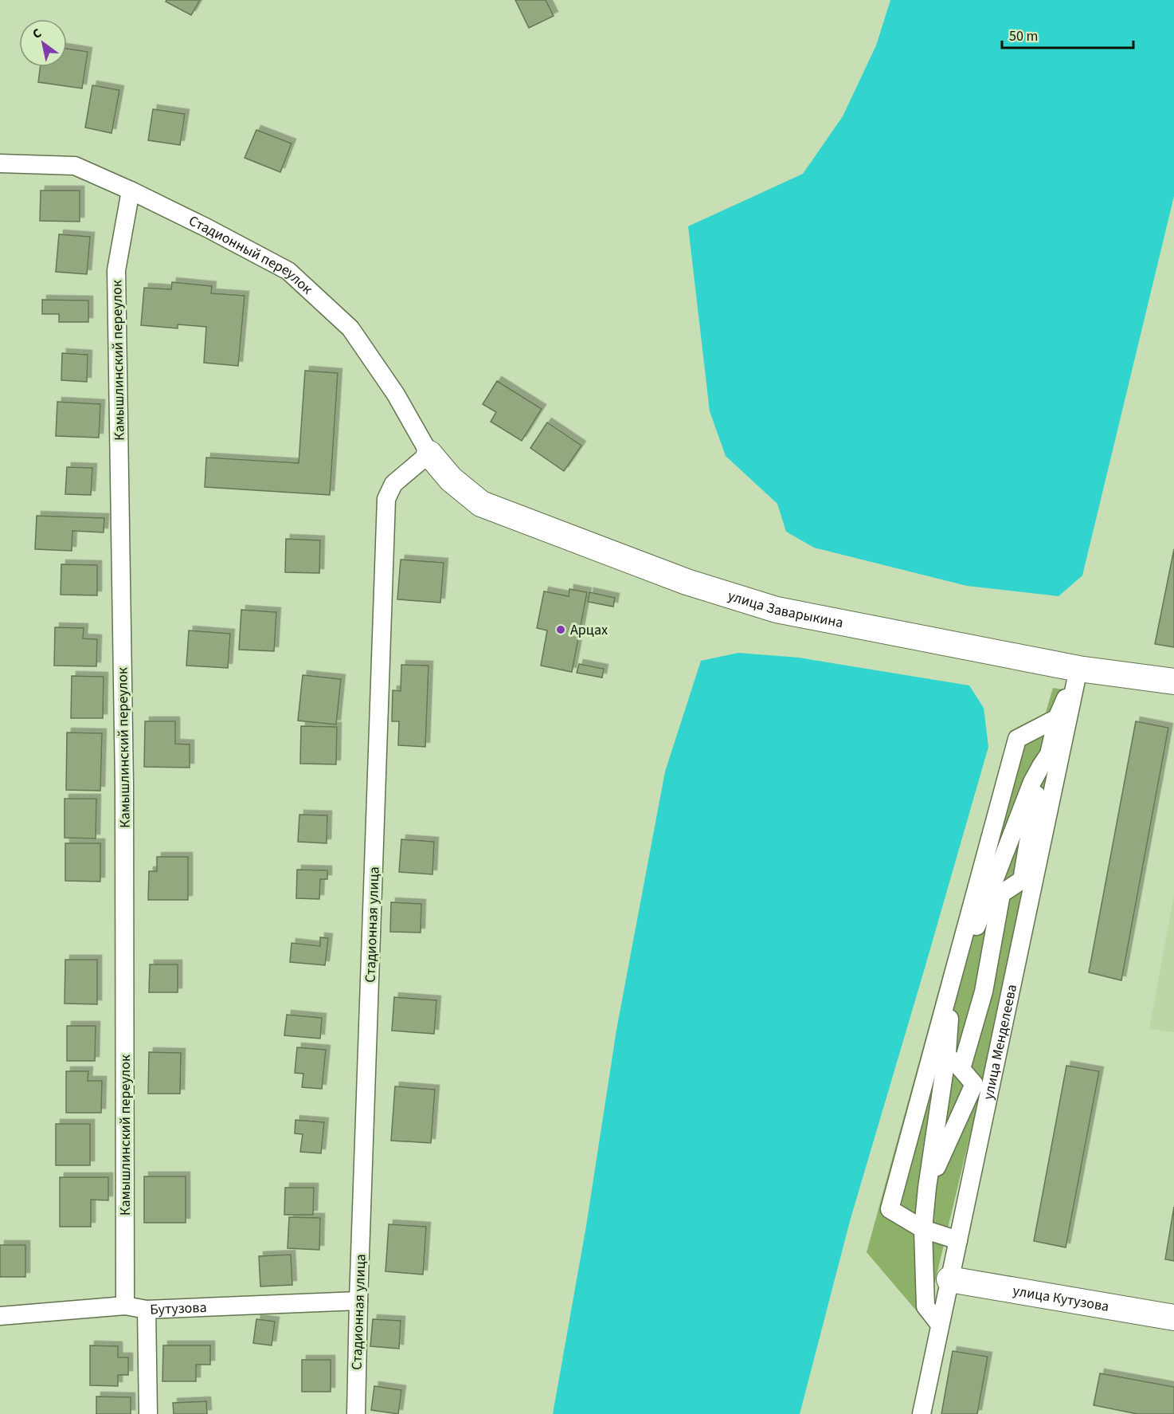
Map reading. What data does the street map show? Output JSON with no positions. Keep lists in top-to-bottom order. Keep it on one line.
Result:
{"streets":{"street":["Стадионный переулок","Камышлинский переулок","улица Заварыкина","Стадионная улица","улица Менделеева","улица Кутузова","Бутузова"]},"crossings":[["Стадионный переулок","Камышлинский переулок"],["Стадионный переулок","улица Заварыкина"],["Стадионный переулок","Стадионная улица"],["Камышлинский переулок","Бутузова"],["улица Заварыкина","Стадионная улица"],["улица Заварыкина","улица Менделеева"],["Стадионная улица","Бутузова"],["улица Менделеева","улица Кутузова"]],"places":["Арцах"],"scale_bar":"50 m","north":"top left"}
